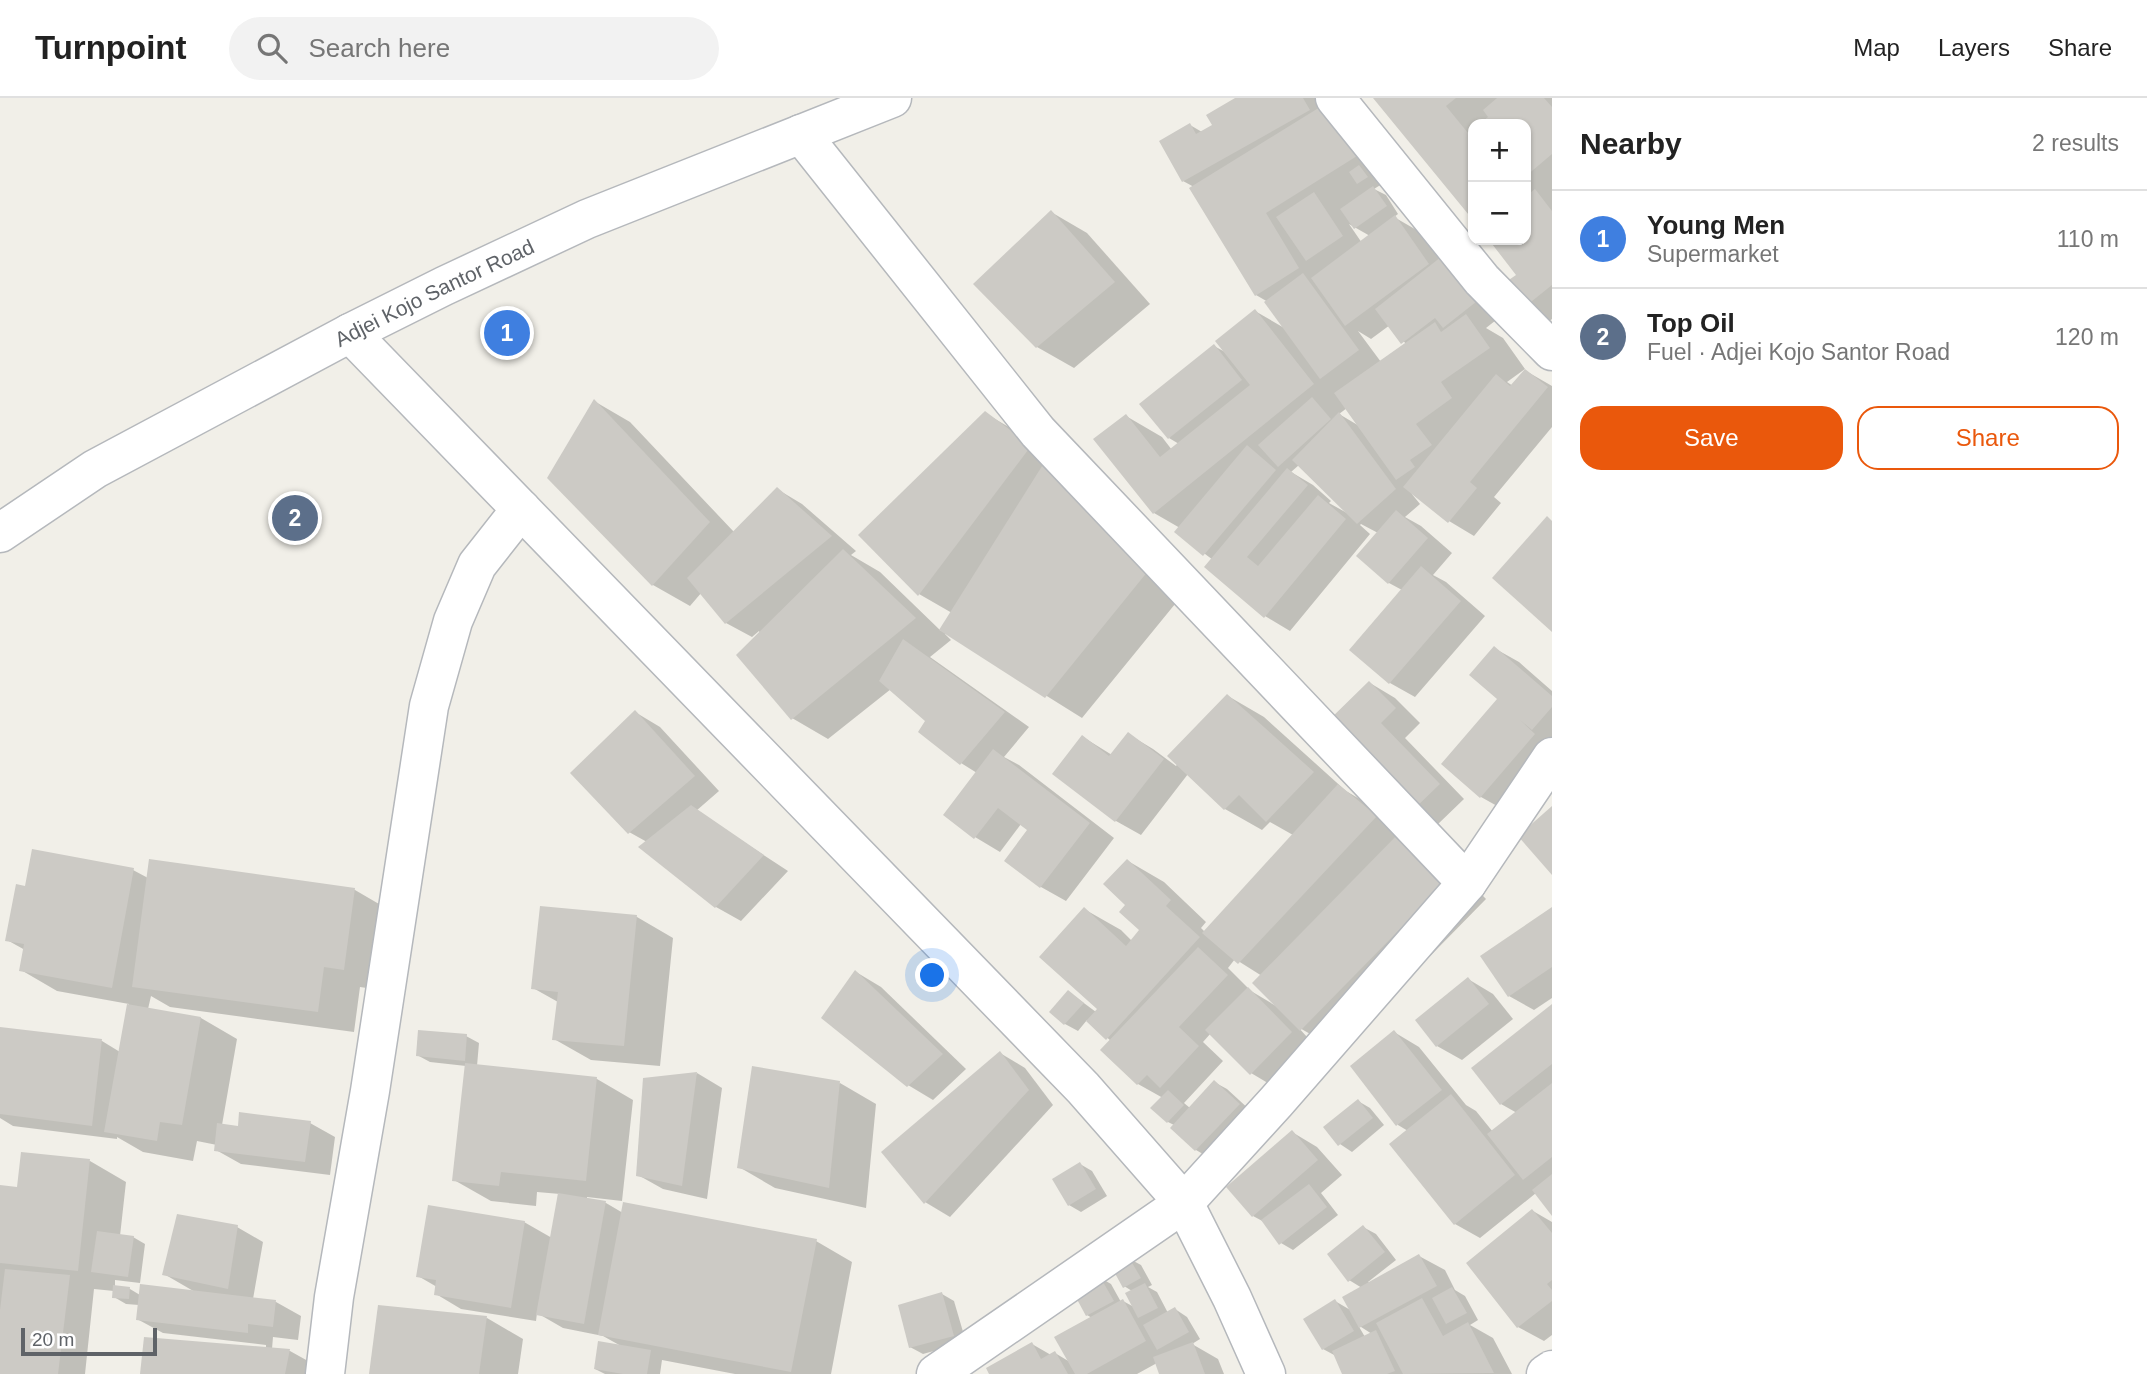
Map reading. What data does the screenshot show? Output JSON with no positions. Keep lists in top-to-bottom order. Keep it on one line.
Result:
{"streets":{"street":["Adjei Kojo Santor Road"]},"scale_bar":"20 m","page":{"header":"Turnpoint","search":"Search here","nav":["Map","Layers","Share"],"heading":["Nearby","2 results"],"map_buttons":["+","−"],"list":[{"mark":"1","name":"Young Men","note":"Supermarket","value":"110 m"},{"mark":"2","name":"Top Oil","note":"Fuel · Adjei Kojo Santor Road","value":"120 m"}],"pins":["1","2"],"buttons":["Save","Share"],"scale":"20 m"}}
